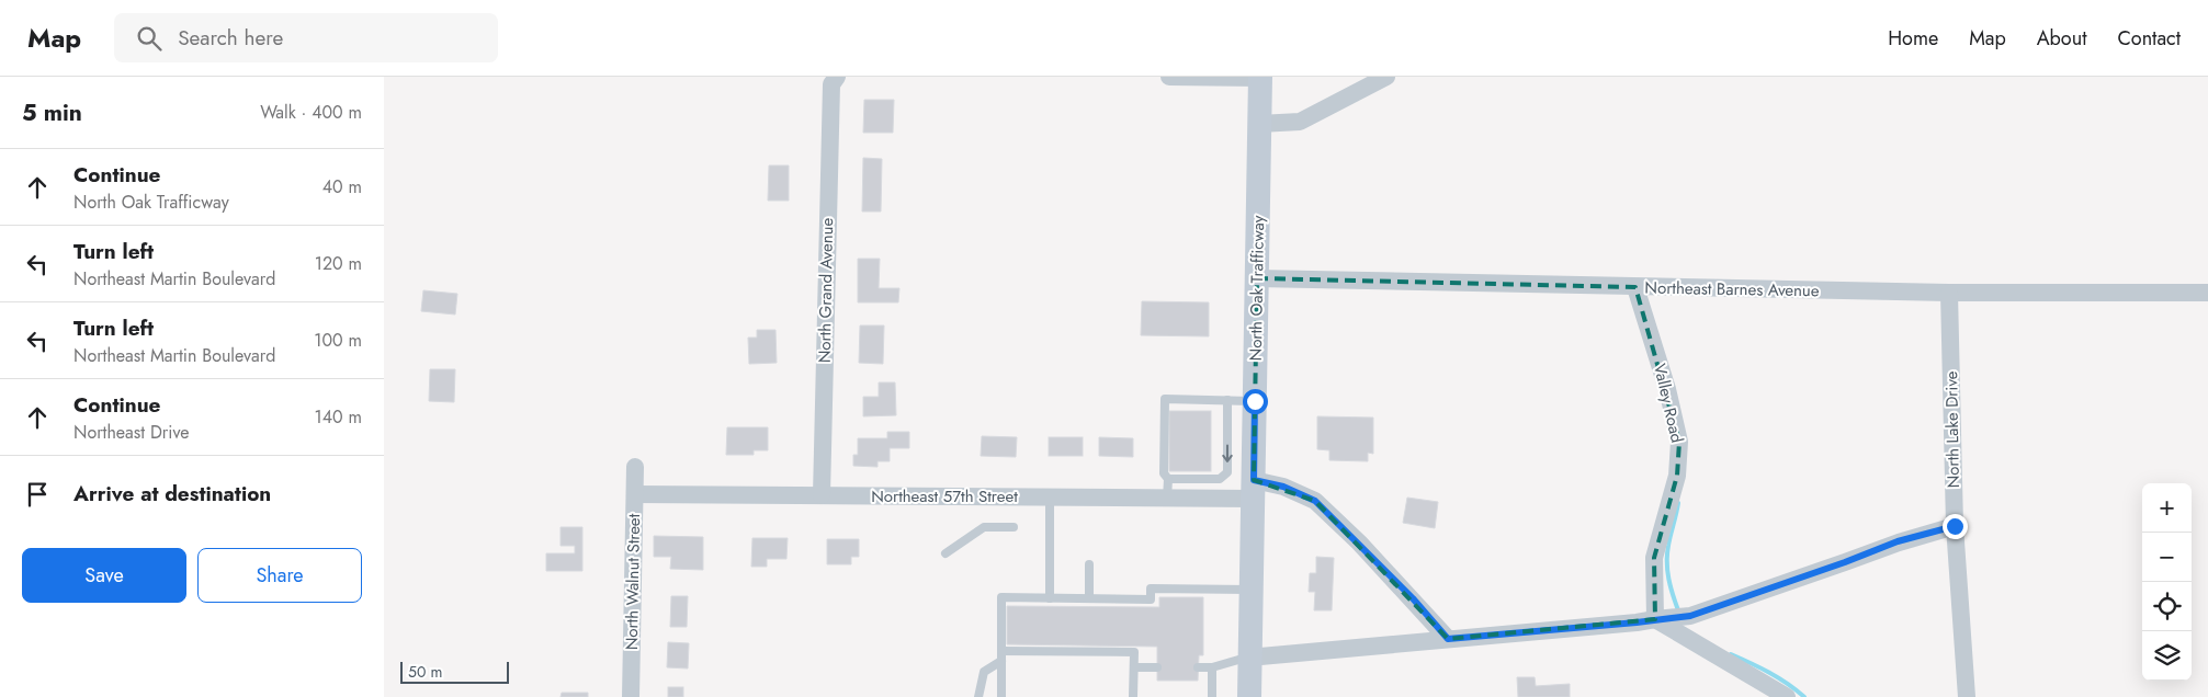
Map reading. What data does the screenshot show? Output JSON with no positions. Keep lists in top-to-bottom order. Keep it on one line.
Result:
{"streets":{"main road":["North Oak Trafficway"],"street":["Northeast Barnes Avenue","North Grand Avenue","Valley Road","North Lake Drive","Northeast 57th Street","North Walnut Street"]},"crossings":[["North Oak Trafficway","Northeast Barnes Avenue"],["North Oak Trafficway","Northeast 57th Street"],["Northeast Barnes Avenue","Valley Road"],["Northeast Barnes Avenue","North Lake Drive"],["North Grand Avenue","Northeast 57th Street"],["Northeast 57th Street","North Walnut Street"]],"scale_bar":"50 m","page":{"header":"Map","search":"Search here","nav":["Home","Map","About","Contact"],"heading":["5 min","Walk · 400 m"],"list":[["Continue","North Oak Trafficway","40 m"],["Turn left","Northeast Martin Boulevard","120 m"],["Turn left","Northeast Martin Boulevard","100 m"],["Continue","Northeast Drive","140 m"],"Arrive at destination"],"map_buttons":["+","−"],"buttons":["Save","Share"],"scale":"50 m"}}
